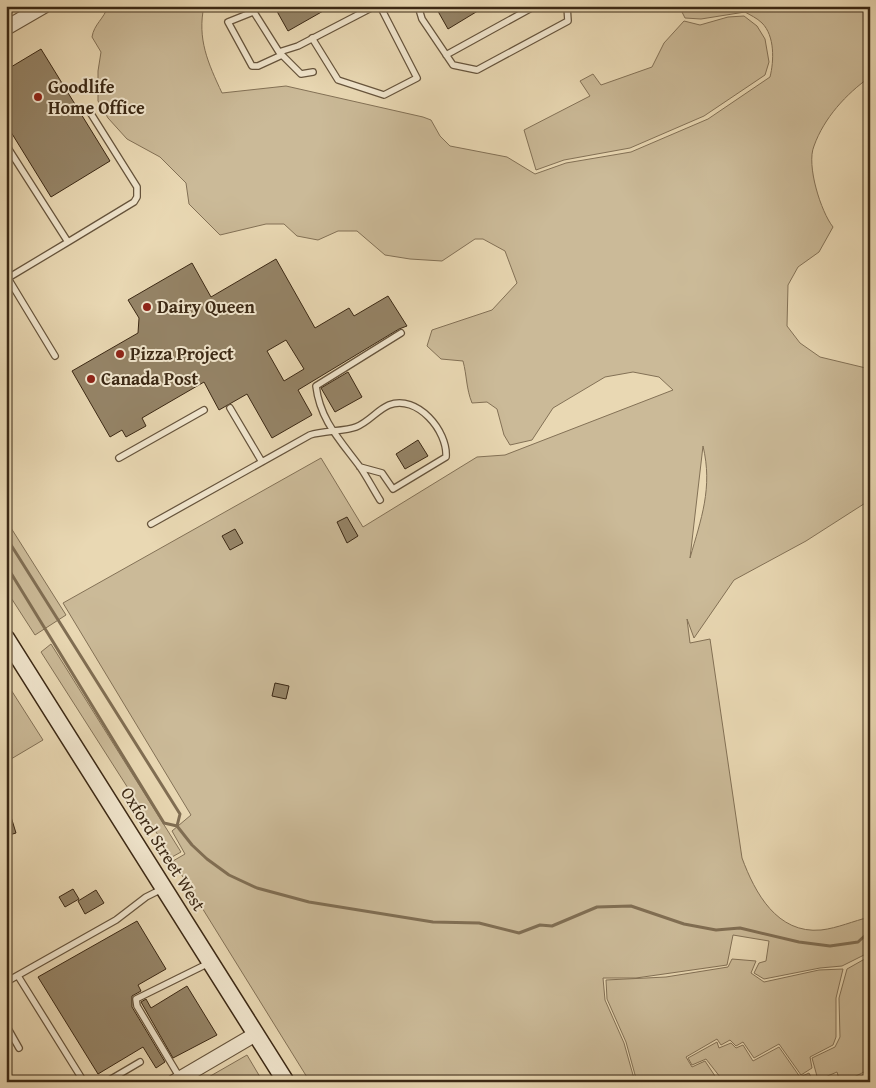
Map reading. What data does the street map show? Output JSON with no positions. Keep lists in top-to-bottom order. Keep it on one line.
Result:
{"streets":{"main road":["Oxford Street West"]},"places":["Goodlife Home Office","Dairy Queen","Pizza Project","Canada Post"]}
